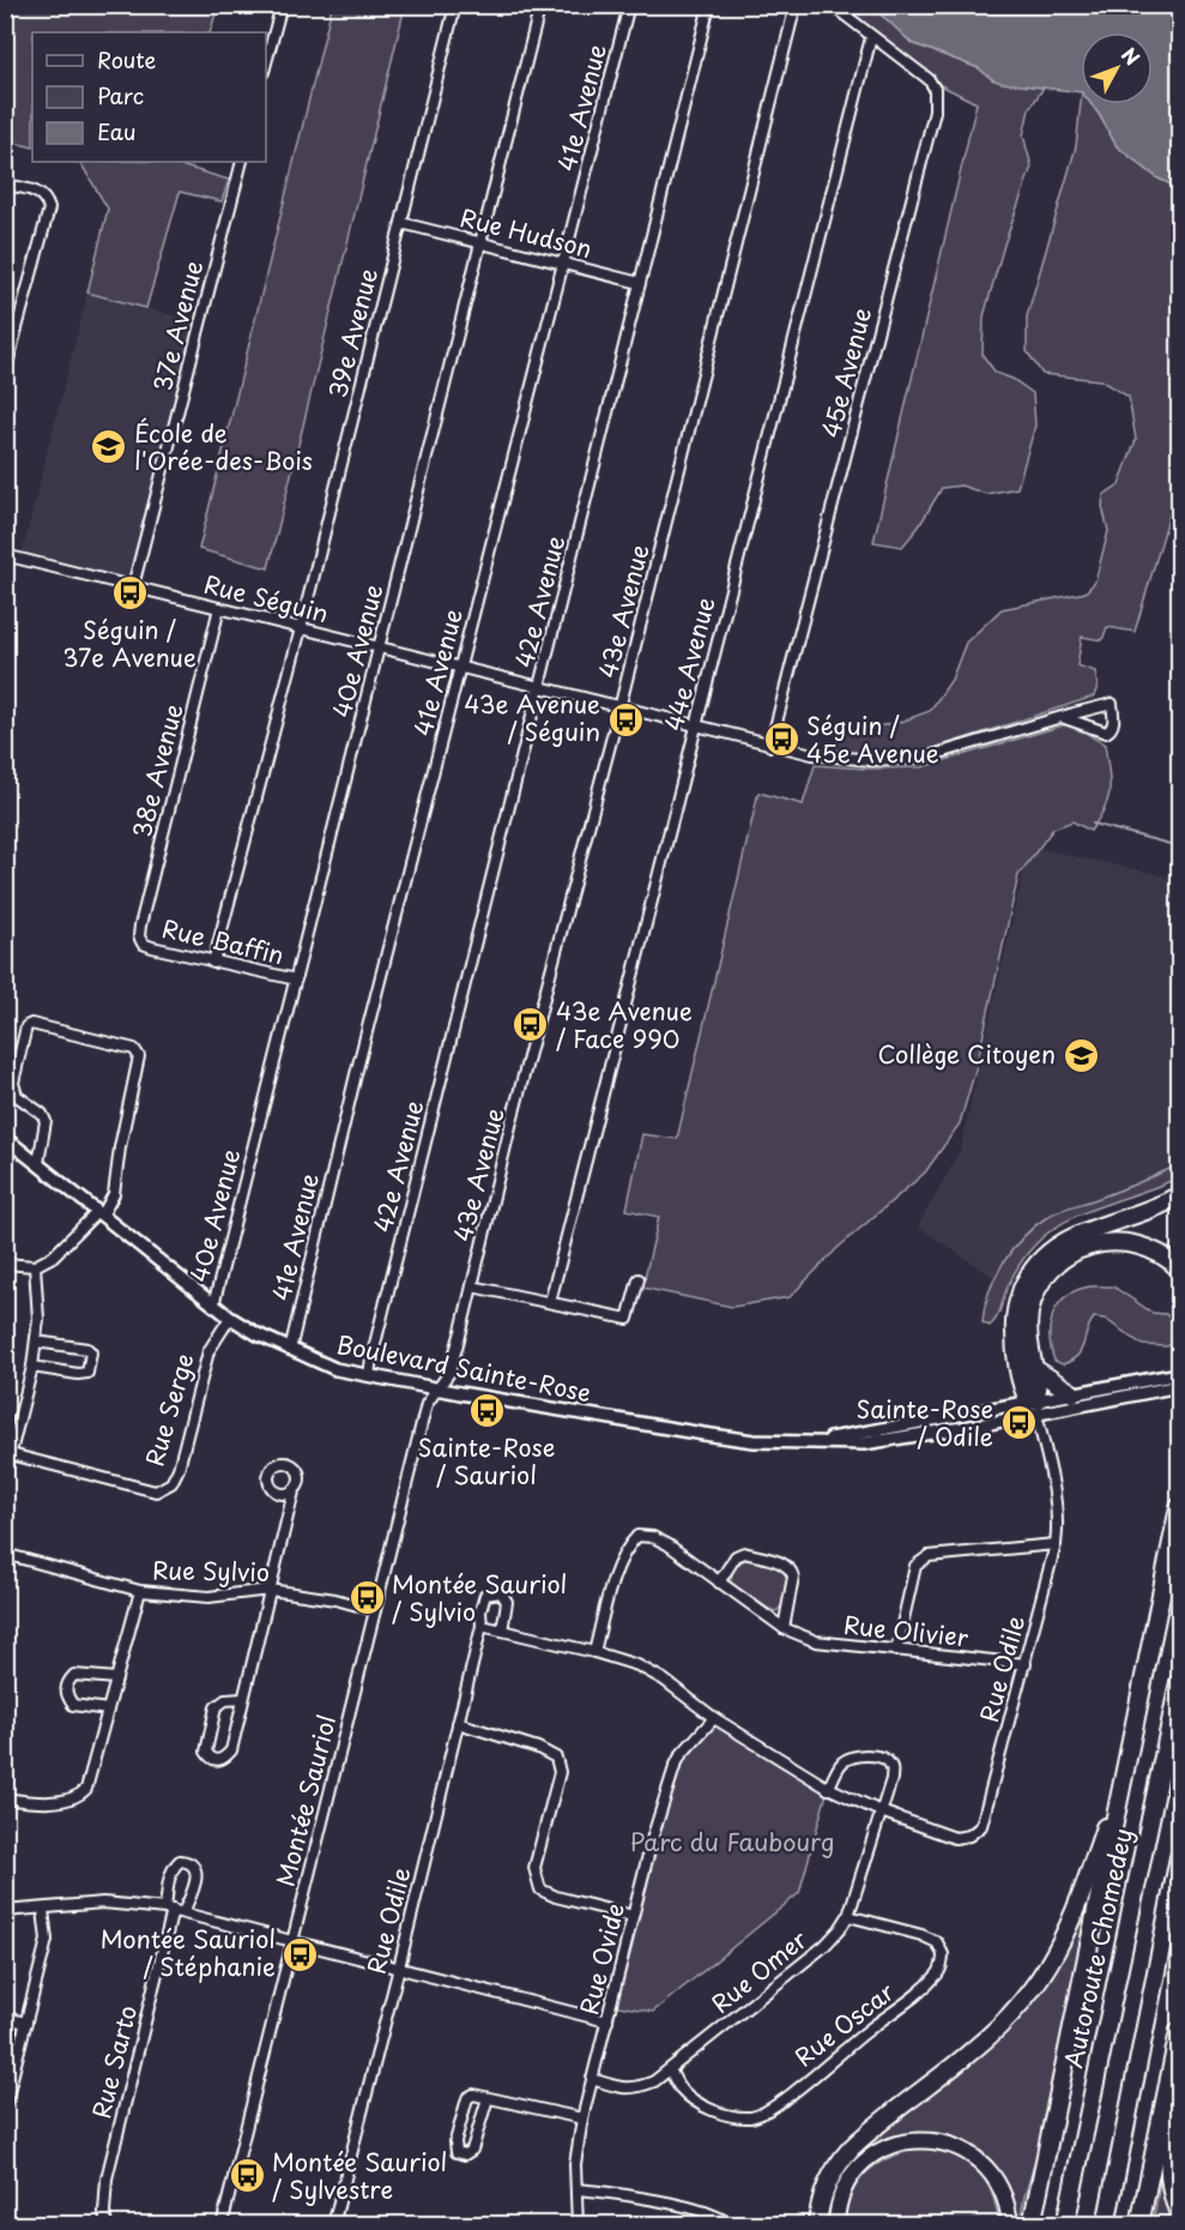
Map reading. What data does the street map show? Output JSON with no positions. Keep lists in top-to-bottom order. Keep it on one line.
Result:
{"streets":{"highway":["Autoroute Chomedey"],"street":["41e Avenue","Rue Hudson","37e Avenue","39e Avenue","45e Avenue","Rue Séguin","42e Avenue","43e Avenue","40e Avenue","44e Avenue","38e Avenue","Rue Baffin","Boulevard Sainte-Rose","Rue Serge","Rue Sylvio","Rue Olivier","Rue Odile","Montée Sauriol","Rue Ovide","Rue Omer","Rue Oscar","Rue Sarto"]},"crossings":[["41e Avenue","Rue Hudson"],["41e Avenue","Rue Séguin"],["41e Avenue","Boulevard Sainte-Rose"],["Rue Hudson","39e Avenue"],["Rue Hudson","42e Avenue"],["Rue Hudson","40e Avenue"],["37e Avenue","Rue Séguin"],["39e Avenue","Rue Séguin"],["39e Avenue","Rue Baffin"],["45e Avenue","Rue Séguin"],["45e Avenue","44e Avenue"],["Rue Séguin","42e Avenue"],["Rue Séguin","43e Avenue"],["Rue Séguin","40e Avenue"],["Rue Séguin","44e Avenue"],["Rue Séguin","38e Avenue"],["42e Avenue","Boulevard Sainte-Rose"],["43e Avenue","Boulevard Sainte-Rose"],["43e Avenue","Montée Sauriol"],["40e Avenue","Rue Baffin"],["40e Avenue","Boulevard Sainte-Rose"],["38e Avenue","Rue Baffin"],["Boulevard Sainte-Rose","Rue Serge"],["Boulevard Sainte-Rose","Rue Odile"],["Boulevard Sainte-Rose","Montée Sauriol"],["Rue Sylvio","Montée Sauriol"],["Rue Olivier","Rue Odile"],["Rue Odile","Rue Ovide"],["Rue Odile","Rue Omer"],["Rue Ovide","Rue Omer"],["Rue Omer","Rue Oscar"]],"parks":["Parc du Faubourg"],"places":{"school or university":["École de l'Orée-des-Bois","Collège Citoyen"],"bus stop":["Séguin / 37e Avenue","43e Avenue / Séguin","Séguin / 45e Avenue","43e Avenue / Face 990","Sainte-Rose / Sauriol","Sainte-Rose / Odile","Montée Sauriol / Sylvio","Montée Sauriol / Stéphanie","Montée Sauriol / Sylvestre"]},"legend":["Route","Parc","Eau"],"north":"top right"}
